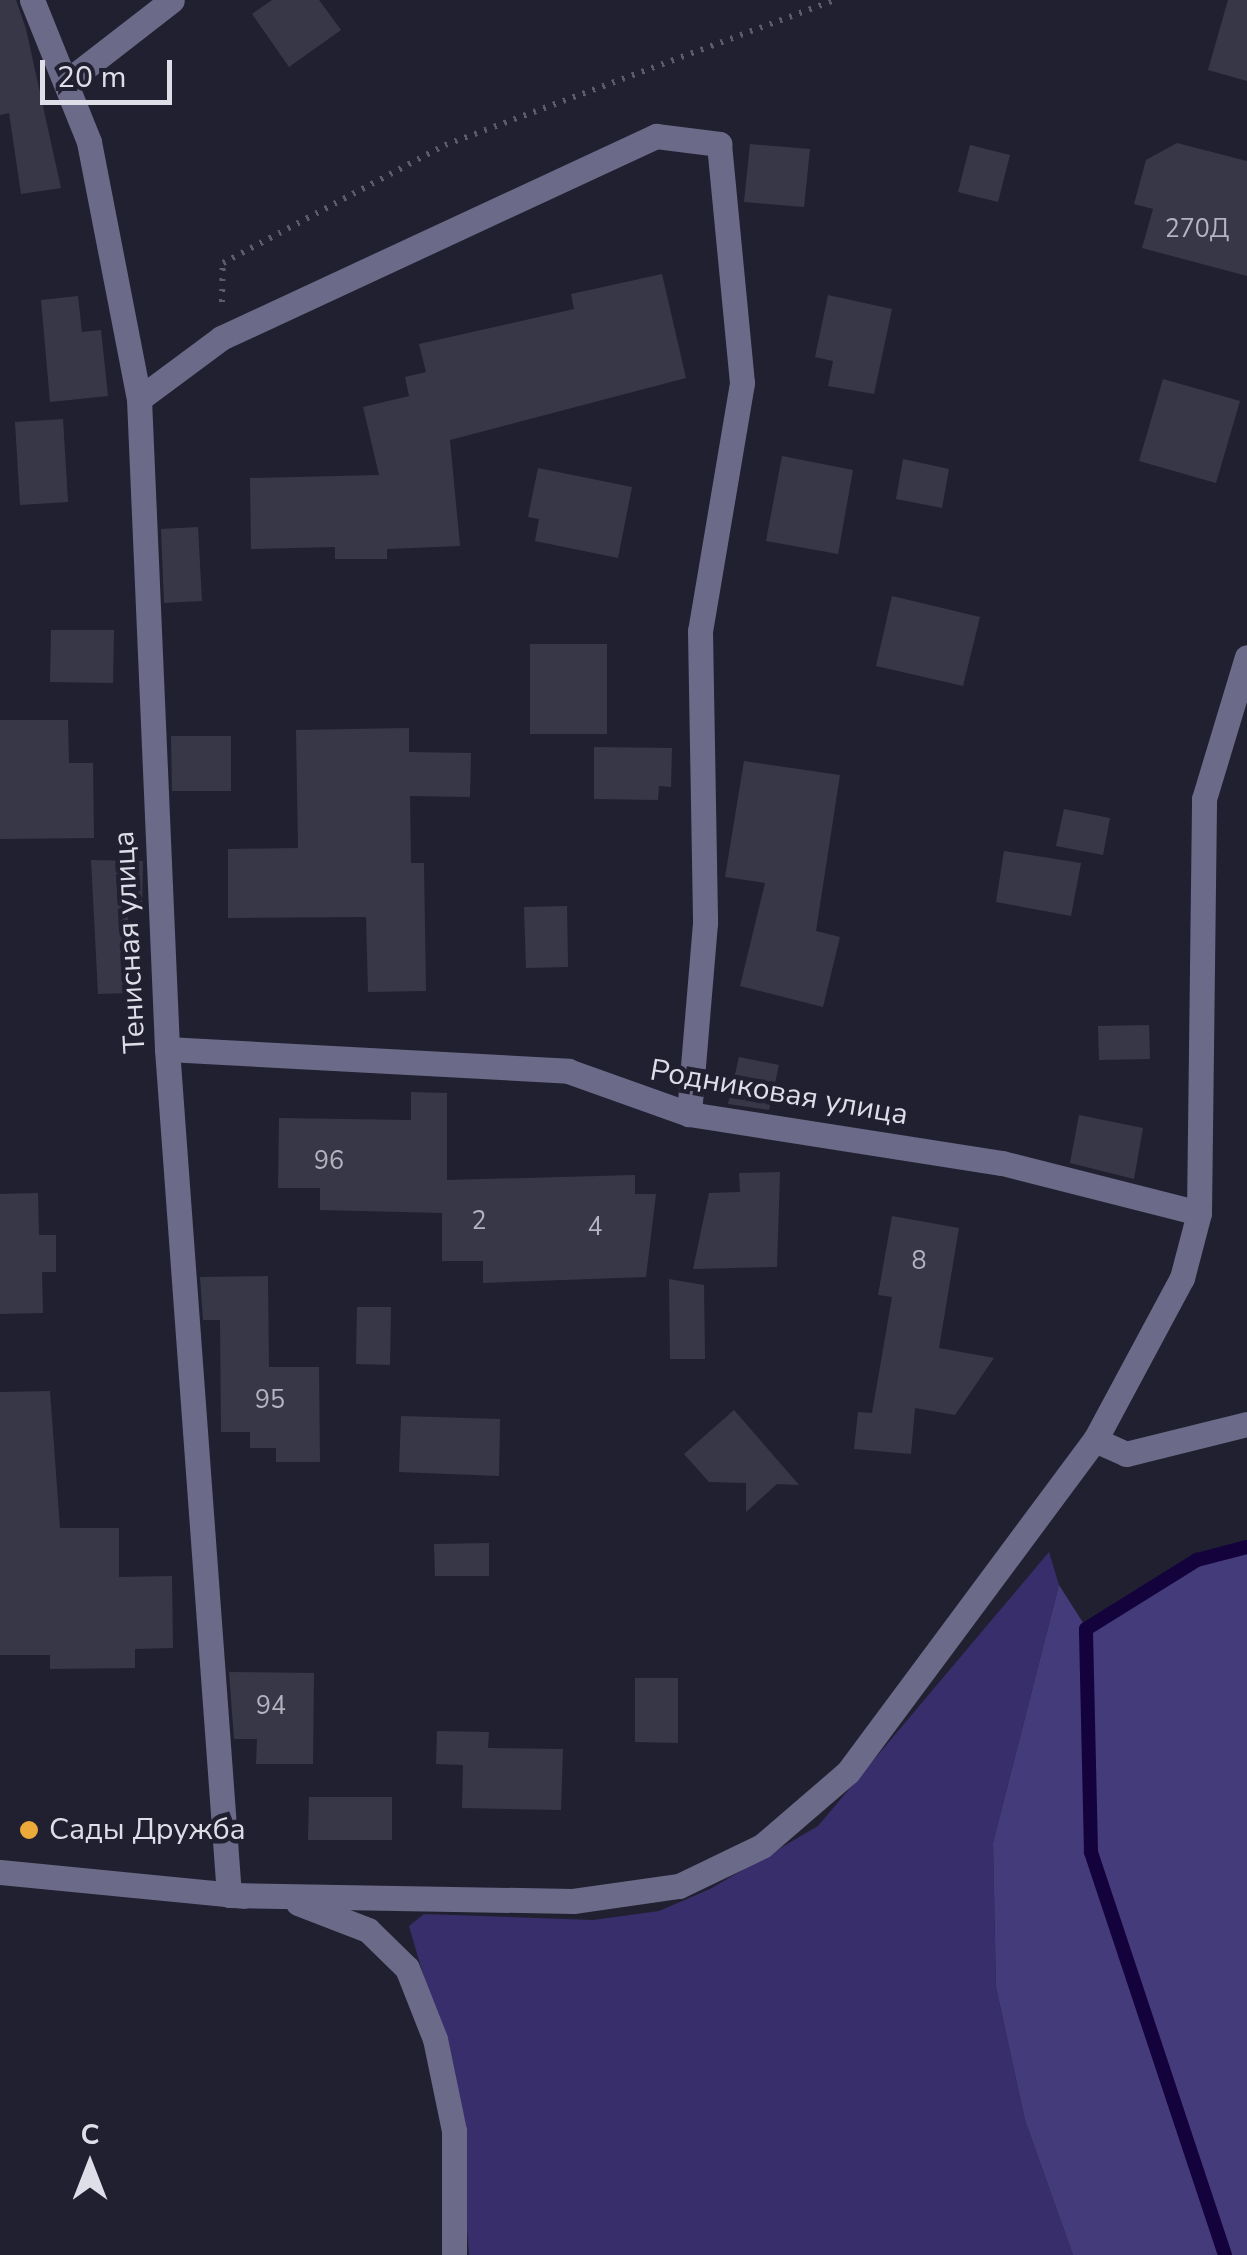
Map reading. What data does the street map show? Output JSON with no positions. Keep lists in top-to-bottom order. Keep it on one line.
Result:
{"streets":{"street":["Тенисная улица","Родниковая улица"]},"crossings":[["Тенисная улица","Родниковая улица"]],"places":["Сады Дружба"],"house_numbers":["270Д","96","2","4","8","95","94"],"scale_bar":"20 m","north":"top"}
